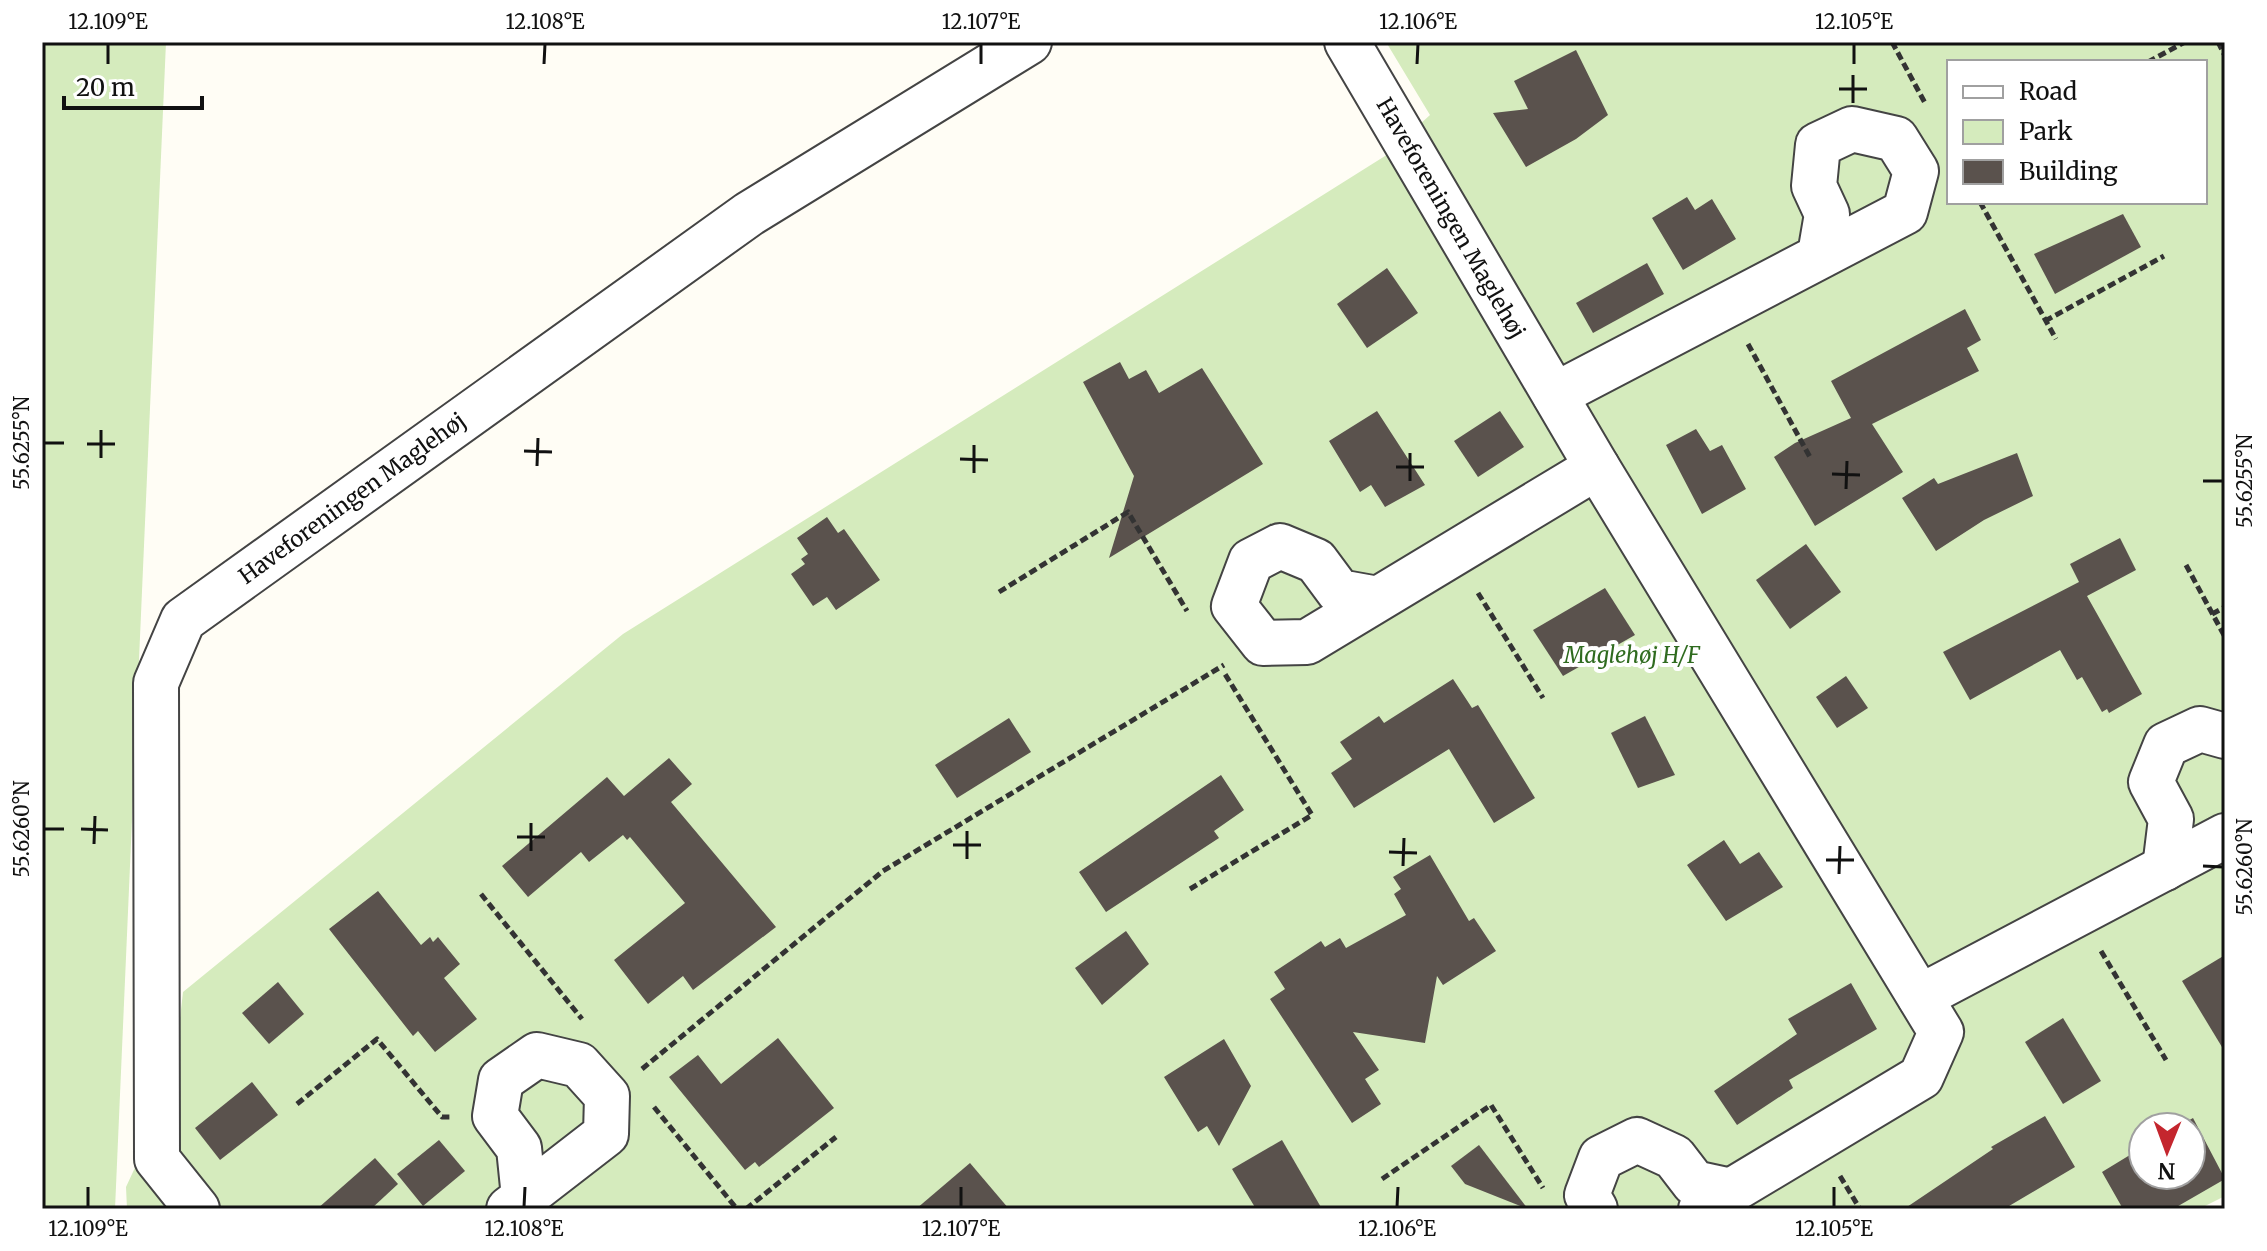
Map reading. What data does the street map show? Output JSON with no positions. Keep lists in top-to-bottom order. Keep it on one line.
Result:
{"streets":{"street":["Haveforeningen Maglehøj"]},"parks":["Maglehøj H/F"],"legend":["Road","Park","Building"],"scale_bar":"20 m","north":"bottom","coordinates":["12.109°E","12.108°E","12.107°E","12.106°E","12.105°E","55.6255°N","55.6260°N"]}
